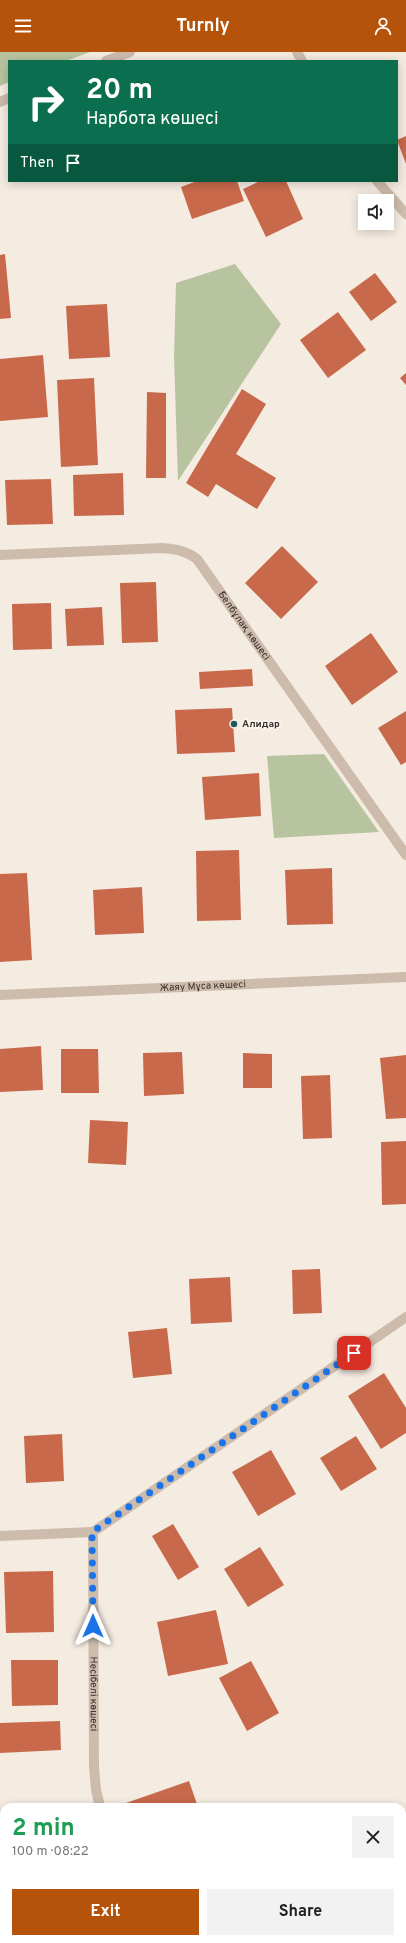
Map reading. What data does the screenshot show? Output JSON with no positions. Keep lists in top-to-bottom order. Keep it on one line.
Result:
{"streets":{"street":["Белбұлақ көшесі","Жаяу Мұса көшесі","Несібелі көшесі"]},"places":["Алидар"],"page":{"header":"Turnly","turn":["20 m","Нарбота көшесі"],"then":"Then","heading":["2 min","100 m · 08:22"],"buttons":["Exit","Share"]}}
